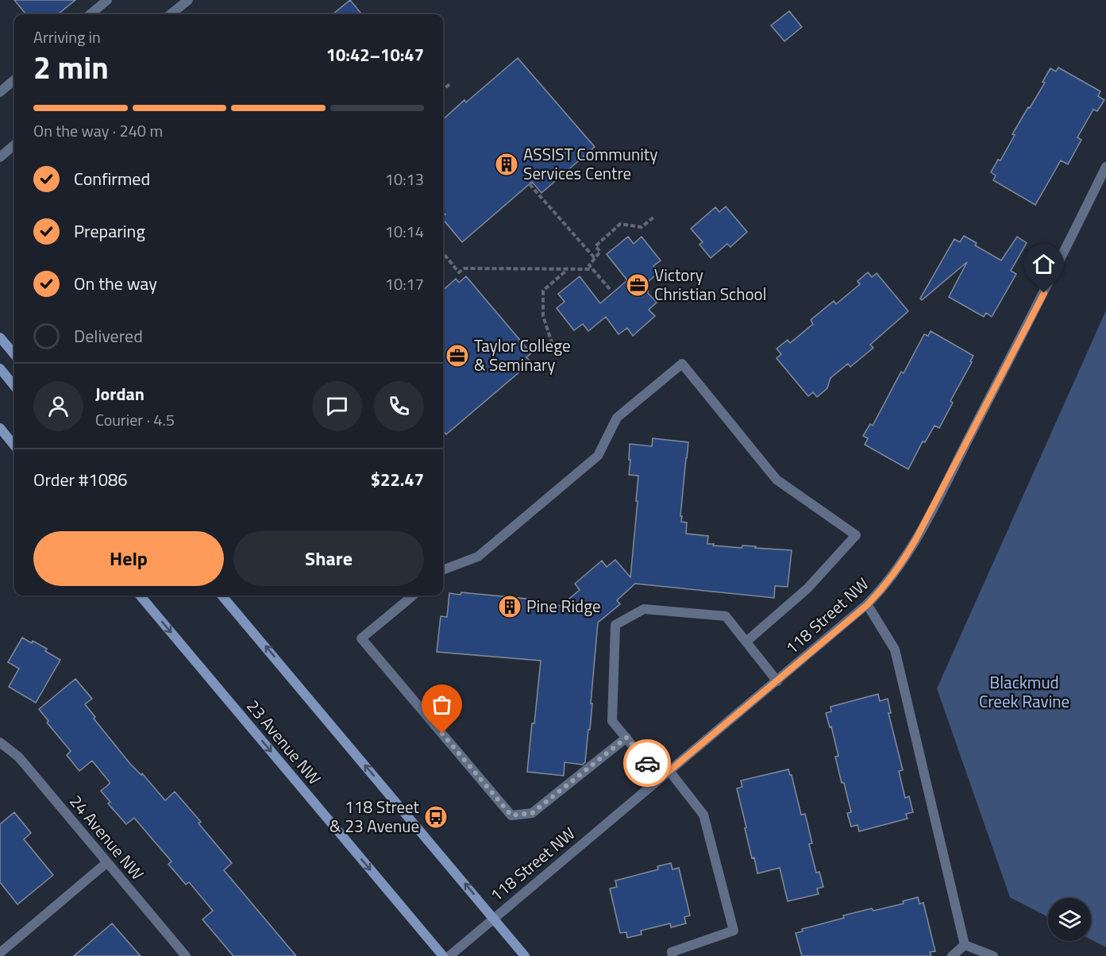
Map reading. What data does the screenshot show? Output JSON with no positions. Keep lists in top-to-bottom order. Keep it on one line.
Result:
{"streets":{"main road":["23 Avenue NW"],"street":["118 Street NW","24 Avenue NW"]},"parks":["Blackmud Creek Ravine"],"places":{"building":["ASSIST Community Services Centre","Pine Ridge"],"office":["Victory Christian School","Taylor College & Seminary"],"bus stop":["118 Street & 23 Avenue"]},"page":{"heading":["2 min","Arriving in","10:42–10:47"],"panel":["Jordan","Courier · 4.5","Order #1086","$22.47"],"bar":"On the way · 240 m","list":[["Confirmed","10:13"],["Preparing","10:14"],["On the way","10:17"],"Delivered"],"buttons":["Help","Share"]}}
